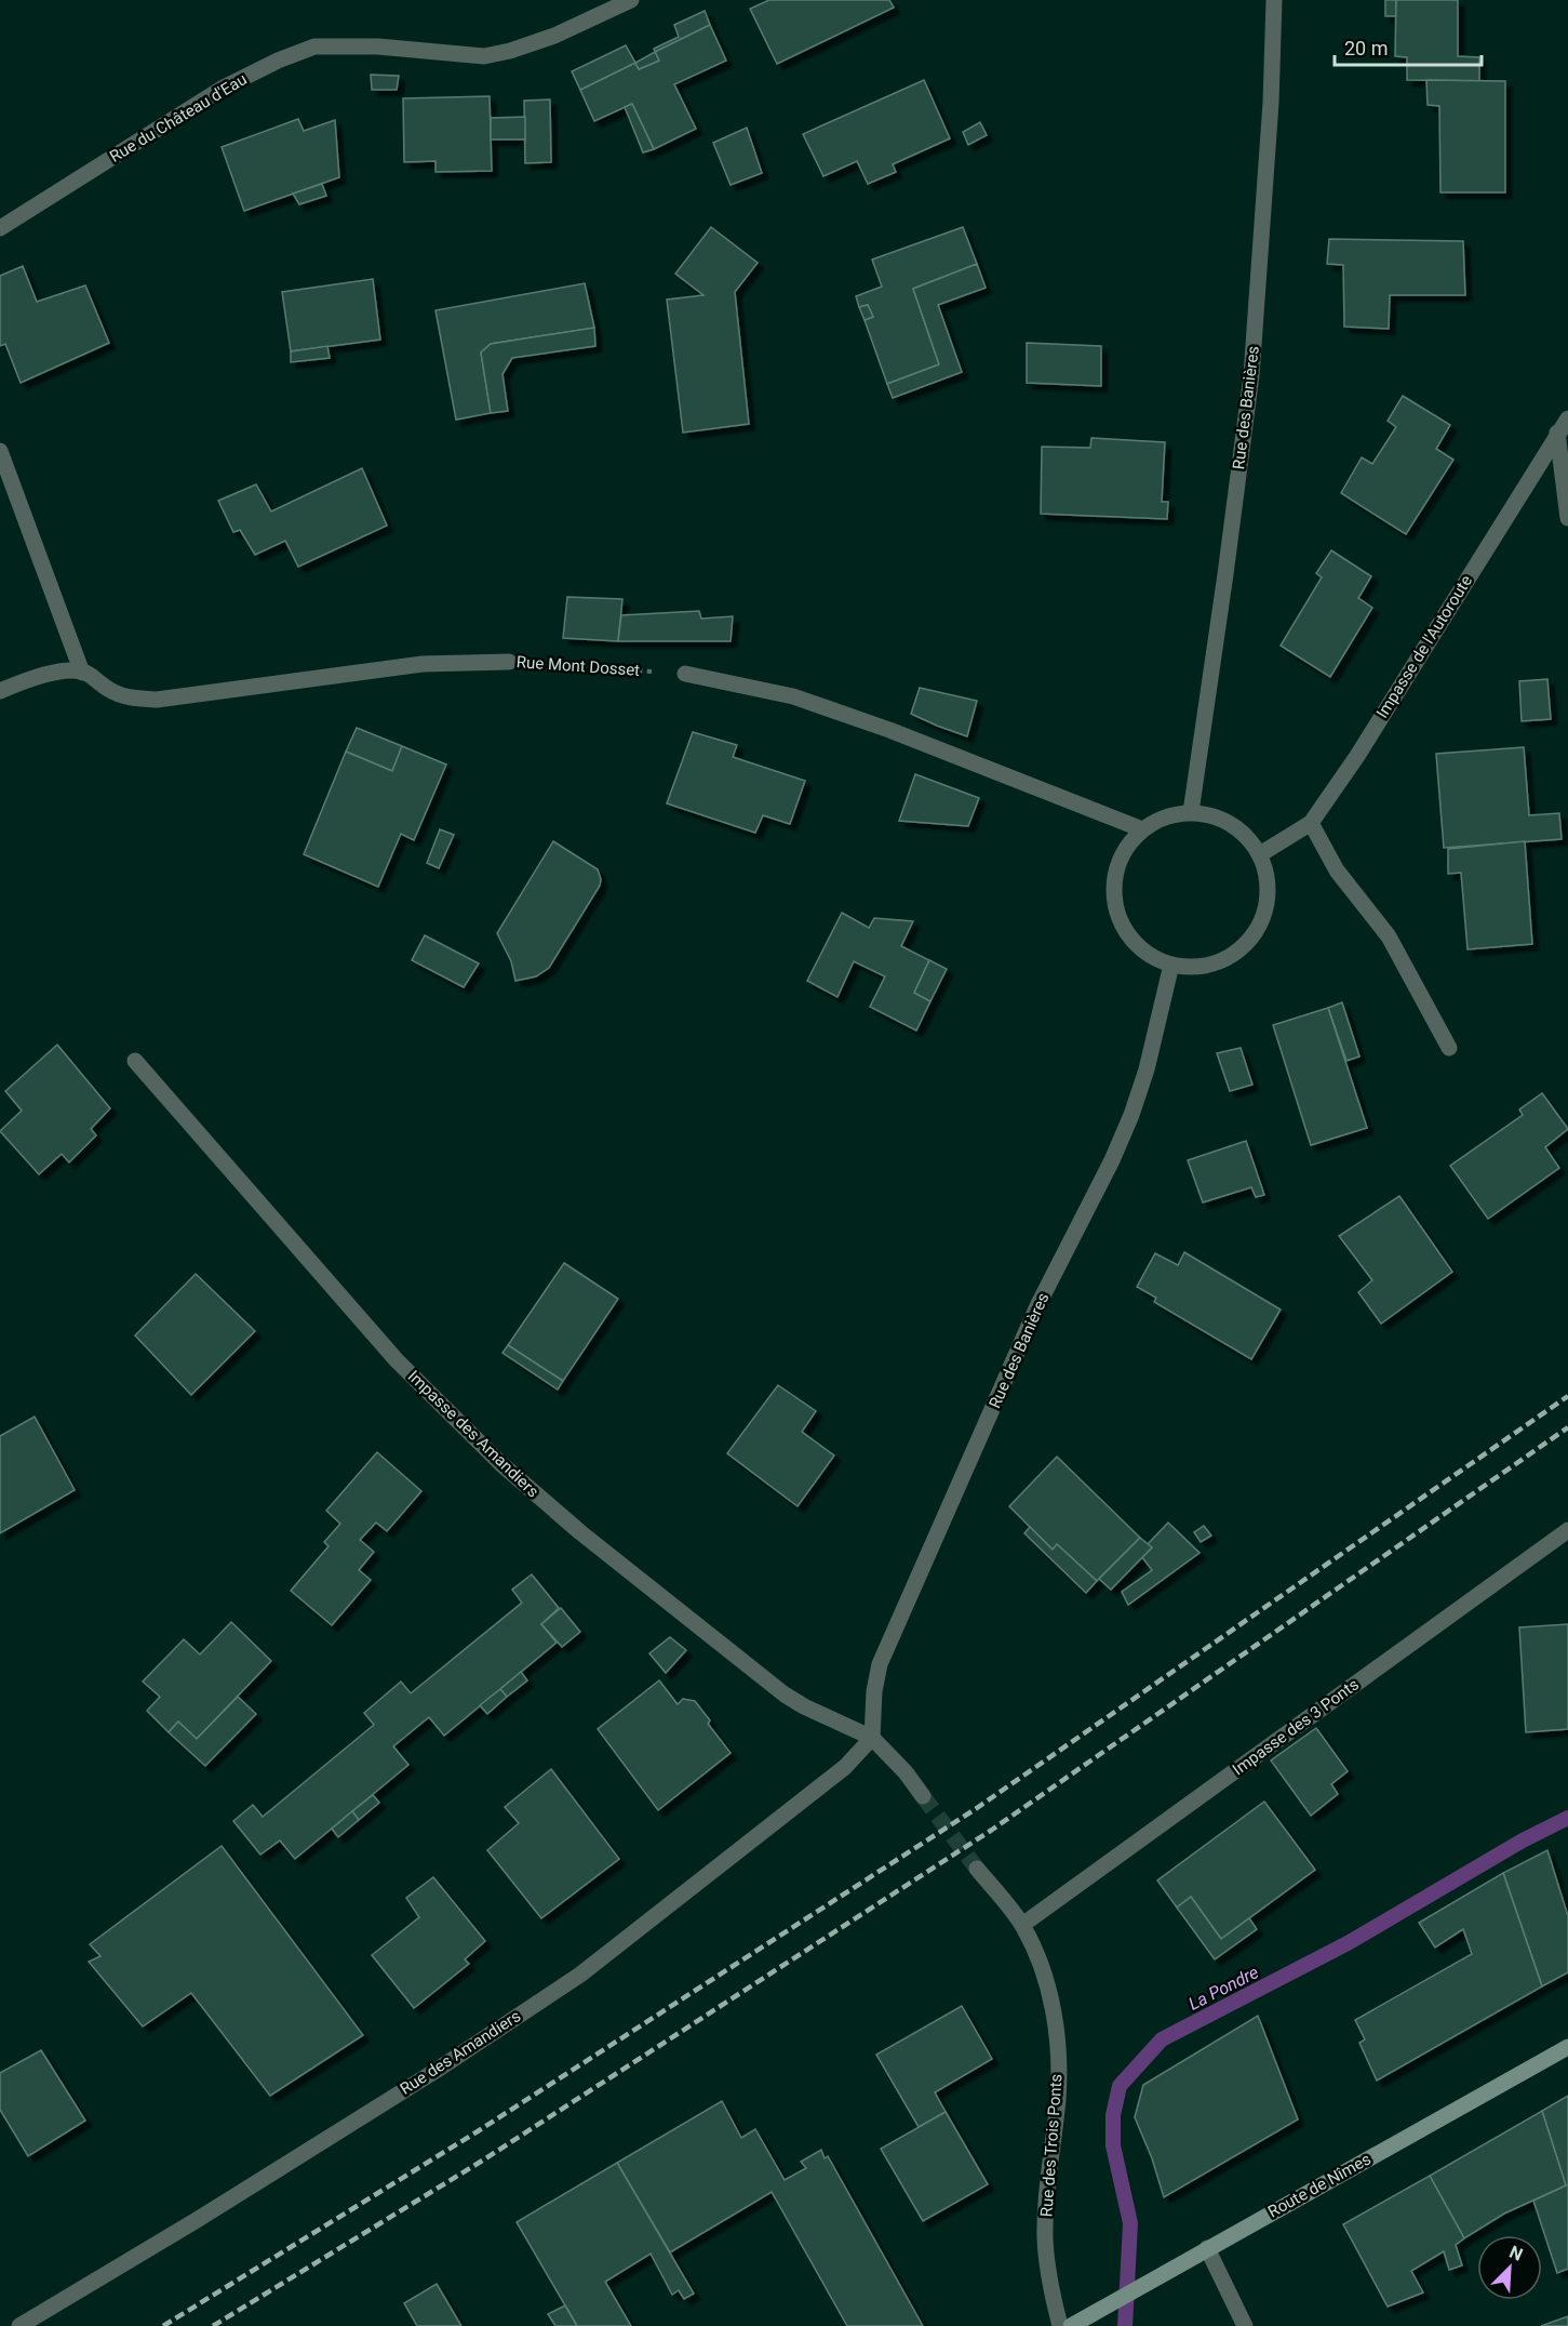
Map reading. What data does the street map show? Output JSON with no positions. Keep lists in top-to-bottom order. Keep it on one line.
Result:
{"streets":{"street":["Rue du Château d'Eau","Rue des Banières","Impasse de l'Autoroute","Rue Mont Dosset","Impasse des Amandiers","Impasse des 3 Ponts","Rue des Amandiers","Rue des Trois Ponts","Route de Nîmes"]},"crossings":[["Rue des Banières","Impasse de l'Autoroute"],["Rue des Banières","Impasse des Amandiers"],["Rue des Banières","Rue des Amandiers"],["Impasse des Amandiers","Rue des Amandiers"],["Impasse des 3 Ponts","Rue des Trois Ponts"]],"water":["La Pondre"],"scale_bar":"20 m","north":"top right"}
